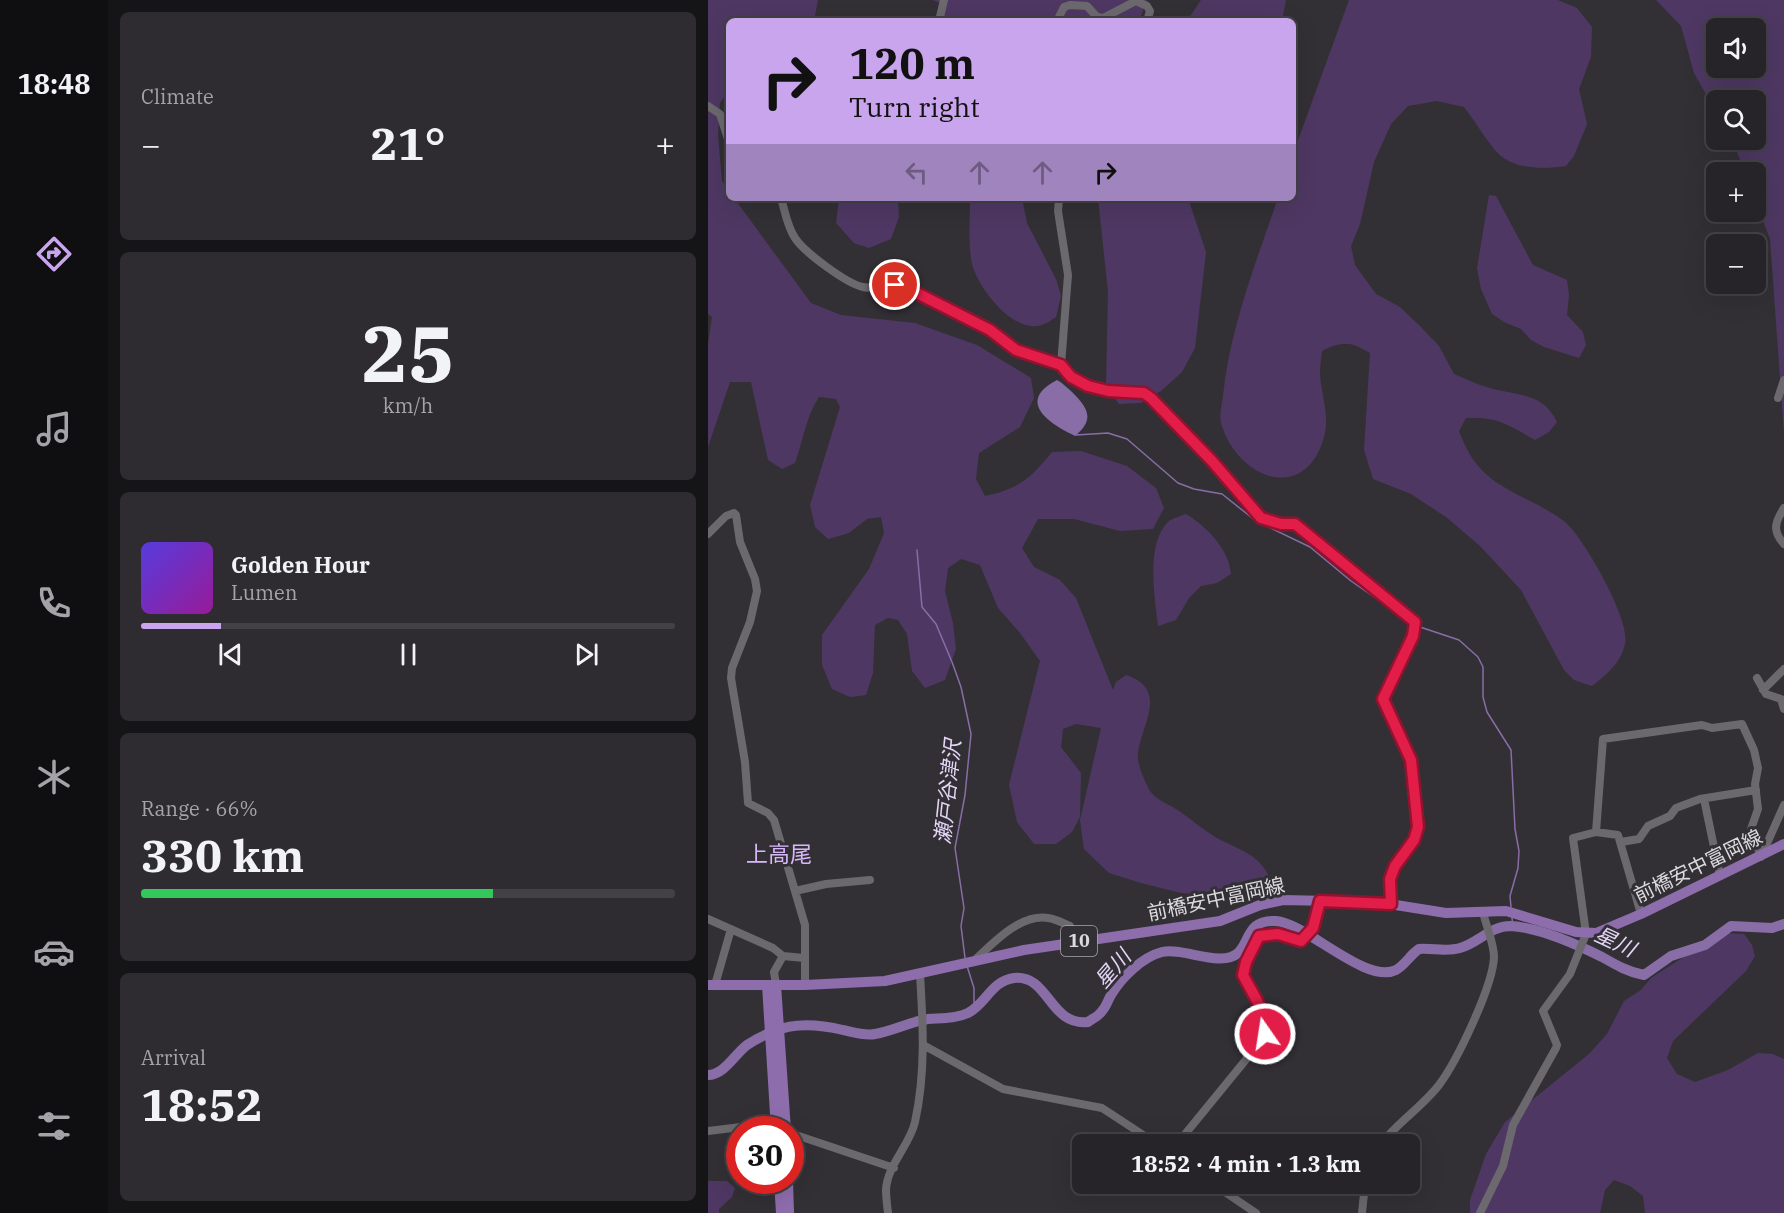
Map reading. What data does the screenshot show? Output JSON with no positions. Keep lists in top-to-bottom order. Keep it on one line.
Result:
{"streets":{"main road":["前橋安中富岡線","10"]},"districts":["上高尾"],"water":["瀬戸谷津沢","星川"],"page":{"tabs":"18:48","tile":["Climate",["25","km/h"],["Range · 66%","330 km"],["Arrival","18:52"]],"map_buttons":["+","−"],"turn":["120 m","Turn right"],"heat":["−","21°","+"],"song":["Golden Hour","Lumen"],"limit":"30","trip":"18:52 · 4 min · 1.3 km"}}
